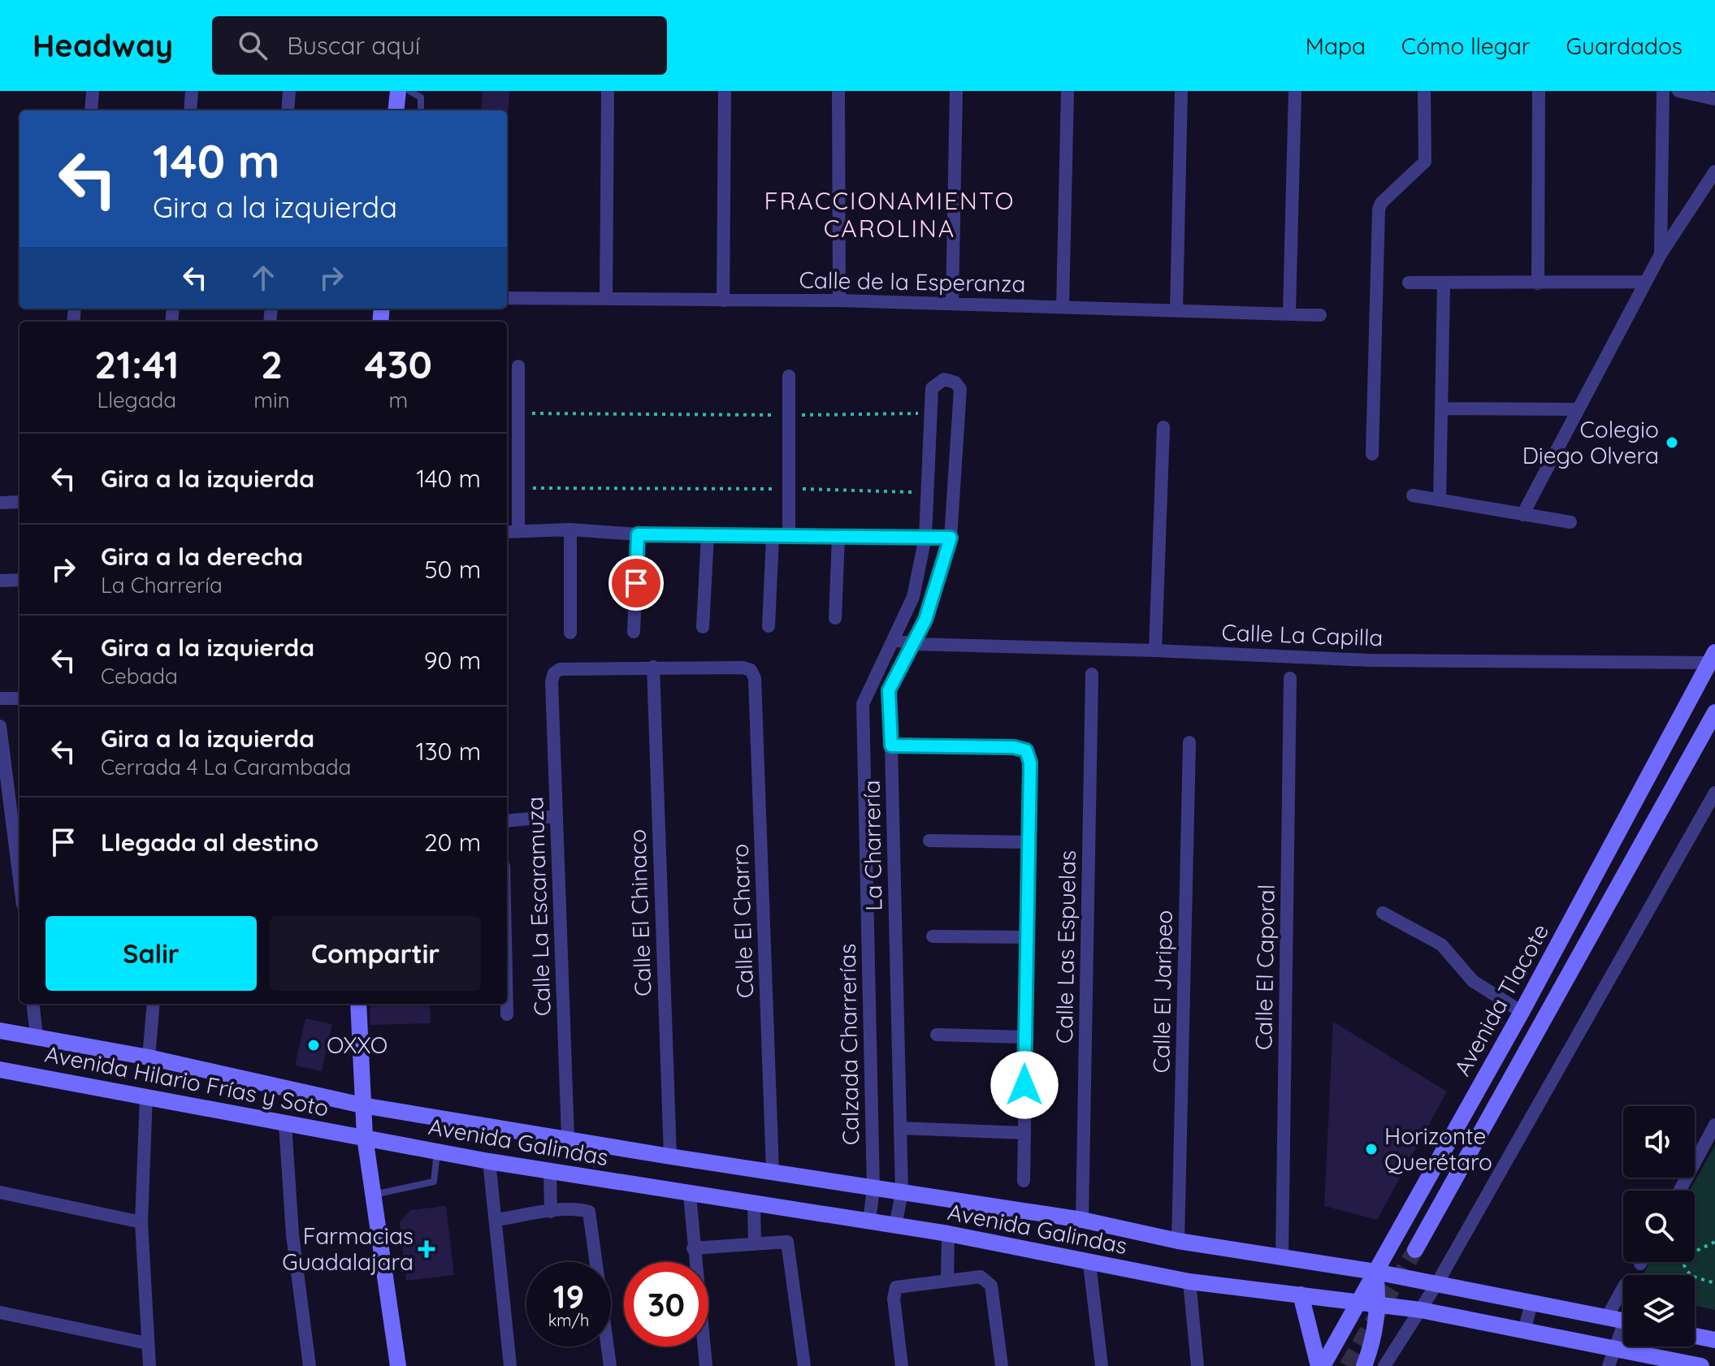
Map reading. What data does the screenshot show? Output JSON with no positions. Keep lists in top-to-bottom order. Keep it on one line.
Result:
{"streets":{"street":["Calle de la Esperanza","Calle La Capilla","La Charrería","Calle La Escaramuza","Calle El Chinaco","Calle El Charro","Calle Las Espuelas","Calle El Caporal","Calle El Jaripeo","Avenida Tlacote","Calzada Charrerías","Avenida Hilario Frías y Soto","Avenida Galindas"]},"crossings":[["Calle La Capilla","La Charrería"],["Calle La Capilla","Avenida Tlacote"],["Calle La Capilla","Calzada Charrerías"],["La Charrería","Calzada Charrerías"],["La Charrería","Avenida Galindas"],["Calle La Escaramuza","Calle El Chinaco"],["Calle La Escaramuza","Calle El Charro"],["Calle La Escaramuza","Avenida Galindas"],["Calle El Chinaco","Calle El Charro"],["Calle El Chinaco","Avenida Galindas"],["Calle El Charro","Avenida Galindas"],["Calle Las Espuelas","Avenida Galindas"],["Calle El Caporal","Avenida Galindas"],["Calle El Jaripeo","Avenida Galindas"],["Avenida Tlacote","Avenida Galindas"],["Calzada Charrerías","Avenida Galindas"],["Avenida Hilario Frías y Soto","Avenida Galindas"]],"districts":["FRACCIONAMIENTO CAROLINA"],"places":{"other":["Colegio Diego Olvera","OXXO","Horizonte Querétaro"],"health":["Farmacias Guadalajara"]},"page":{"header":"Headway","search":"Buscar aquí","nav":["Mapa","Cómo llegar","Guardados"],"turn":["140 m","Gira a la izquierda"],"eta":["21:41","Llegada","2","min","430","m"],"list":[{"name":"Gira a la izquierda","value":"140 m"},{"name":"Gira a la derecha","note":"La Charrería","value":"50 m"},{"name":"Gira a la izquierda","note":"Cebada","value":"90 m"},{"name":"Gira a la izquierda","note":"Cerrada 4 La Carambada","value":"130 m"},{"name":"Llegada al destino","value":"20 m"}],"buttons":["Salir","Compartir"],"speed":"19 km/h","limit":"30"}}
